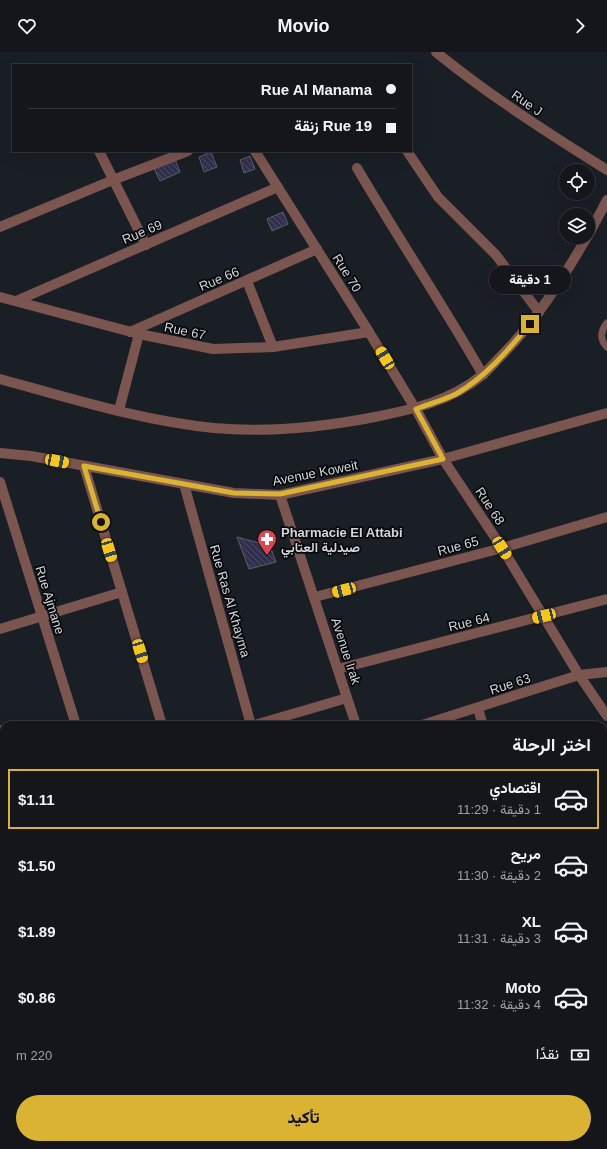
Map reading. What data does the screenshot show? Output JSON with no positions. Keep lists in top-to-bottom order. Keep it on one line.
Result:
{"streets":{"street":["Rue J","Rue 69","Rue 70","Rue 66","Rue 67","Avenue Koweit","Rue 68","Rue 65","Rue Ajmane","Rue Ras Al Khayma","Rue 64","Avenue Irak","Rue 63"]},"crossings":[["Rue 69","Rue 70"],["Rue 69","Rue 67"],["Rue 70","Rue 66"],["Rue 70","Rue 67"],["Rue 70","Rue 68"],["Rue 66","Rue 67"],["Avenue Koweit","Rue 68"],["Avenue Koweit","Rue Ras Al Khayma"],["Avenue Koweit","Avenue Irak"],["Rue 68","Rue 65"],["Rue 68","Rue 64"],["Rue 68","Rue 63"],["Rue 65","Avenue Irak"],["Rue 64","Avenue Irak"]],"places":{"pharmacy":["Pharmacie El Attabi صيدلية العتابي"]},"page":{"header":"Movio","banner":["Rue Al Manama","Rue 19 زنقة"],"bubble":"1 دقيقة","heading":"اختر الرحلة","list":[{"name":"اقتصادي","note":"1 دقيقة · 11:29","value":"$1.11"},{"name":"مريح","note":"2 دقيقة · 11:30","value":"$1.50"},{"name":"XL","note":"3 دقيقة · 11:31","value":"$1.89"},{"name":"Moto","note":"4 دقيقة · 11:32","value":"$0.86"}],"pay":["نقدًا","220 m"],"buttons":"تأكيد"}}
